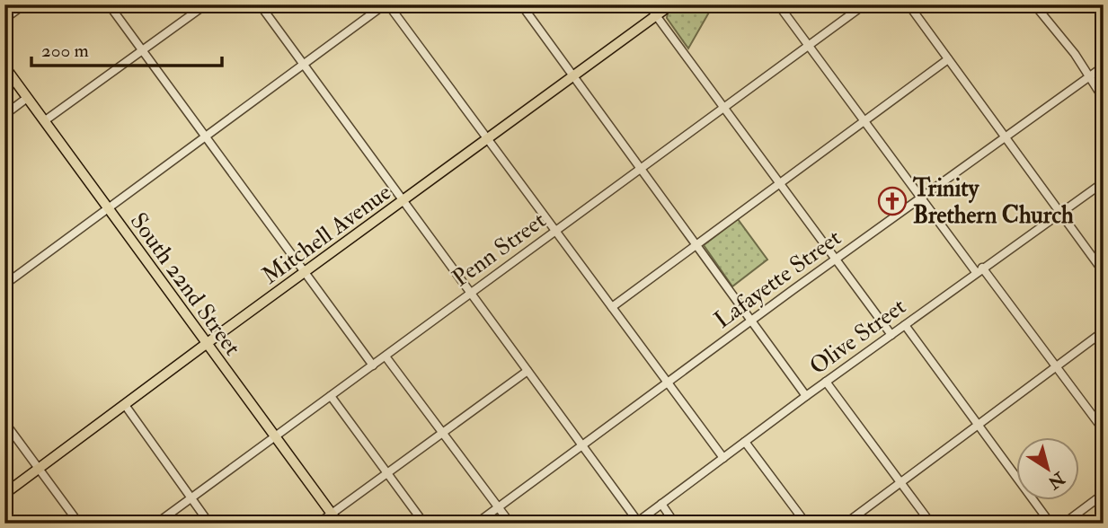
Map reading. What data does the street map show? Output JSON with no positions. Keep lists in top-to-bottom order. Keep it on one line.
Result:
{"streets":{"main road":["Mitchell Avenue","South 22nd Street"],"street":["Penn Street","Lafayette Street","Olive Street"]},"crossings":[["Mitchell Avenue","South 22nd Street"],["Penn Street","South 22nd Street"]],"places":{"church":["Trinity Brethern Church"]},"scale_bar":"200 m","north":"bottom right"}
